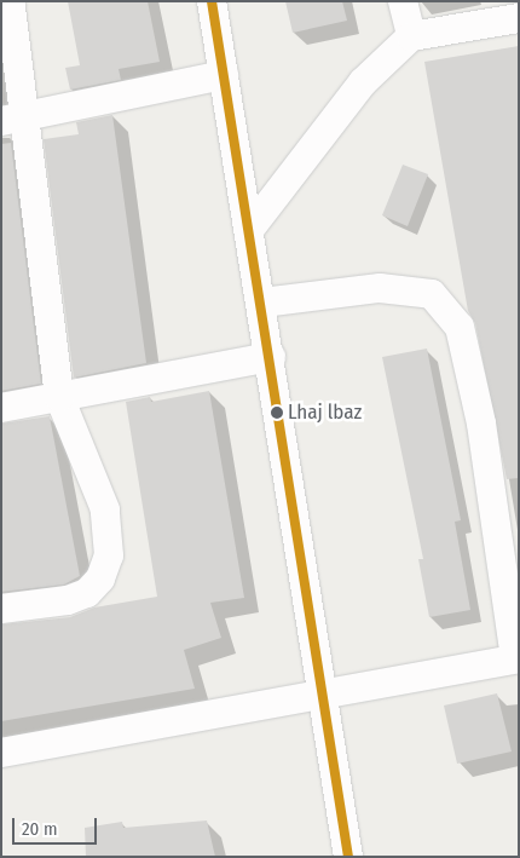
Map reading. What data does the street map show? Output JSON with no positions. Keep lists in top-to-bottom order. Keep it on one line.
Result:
{"places":["Lhaj lbaz"],"scale_bar":"20 m"}
